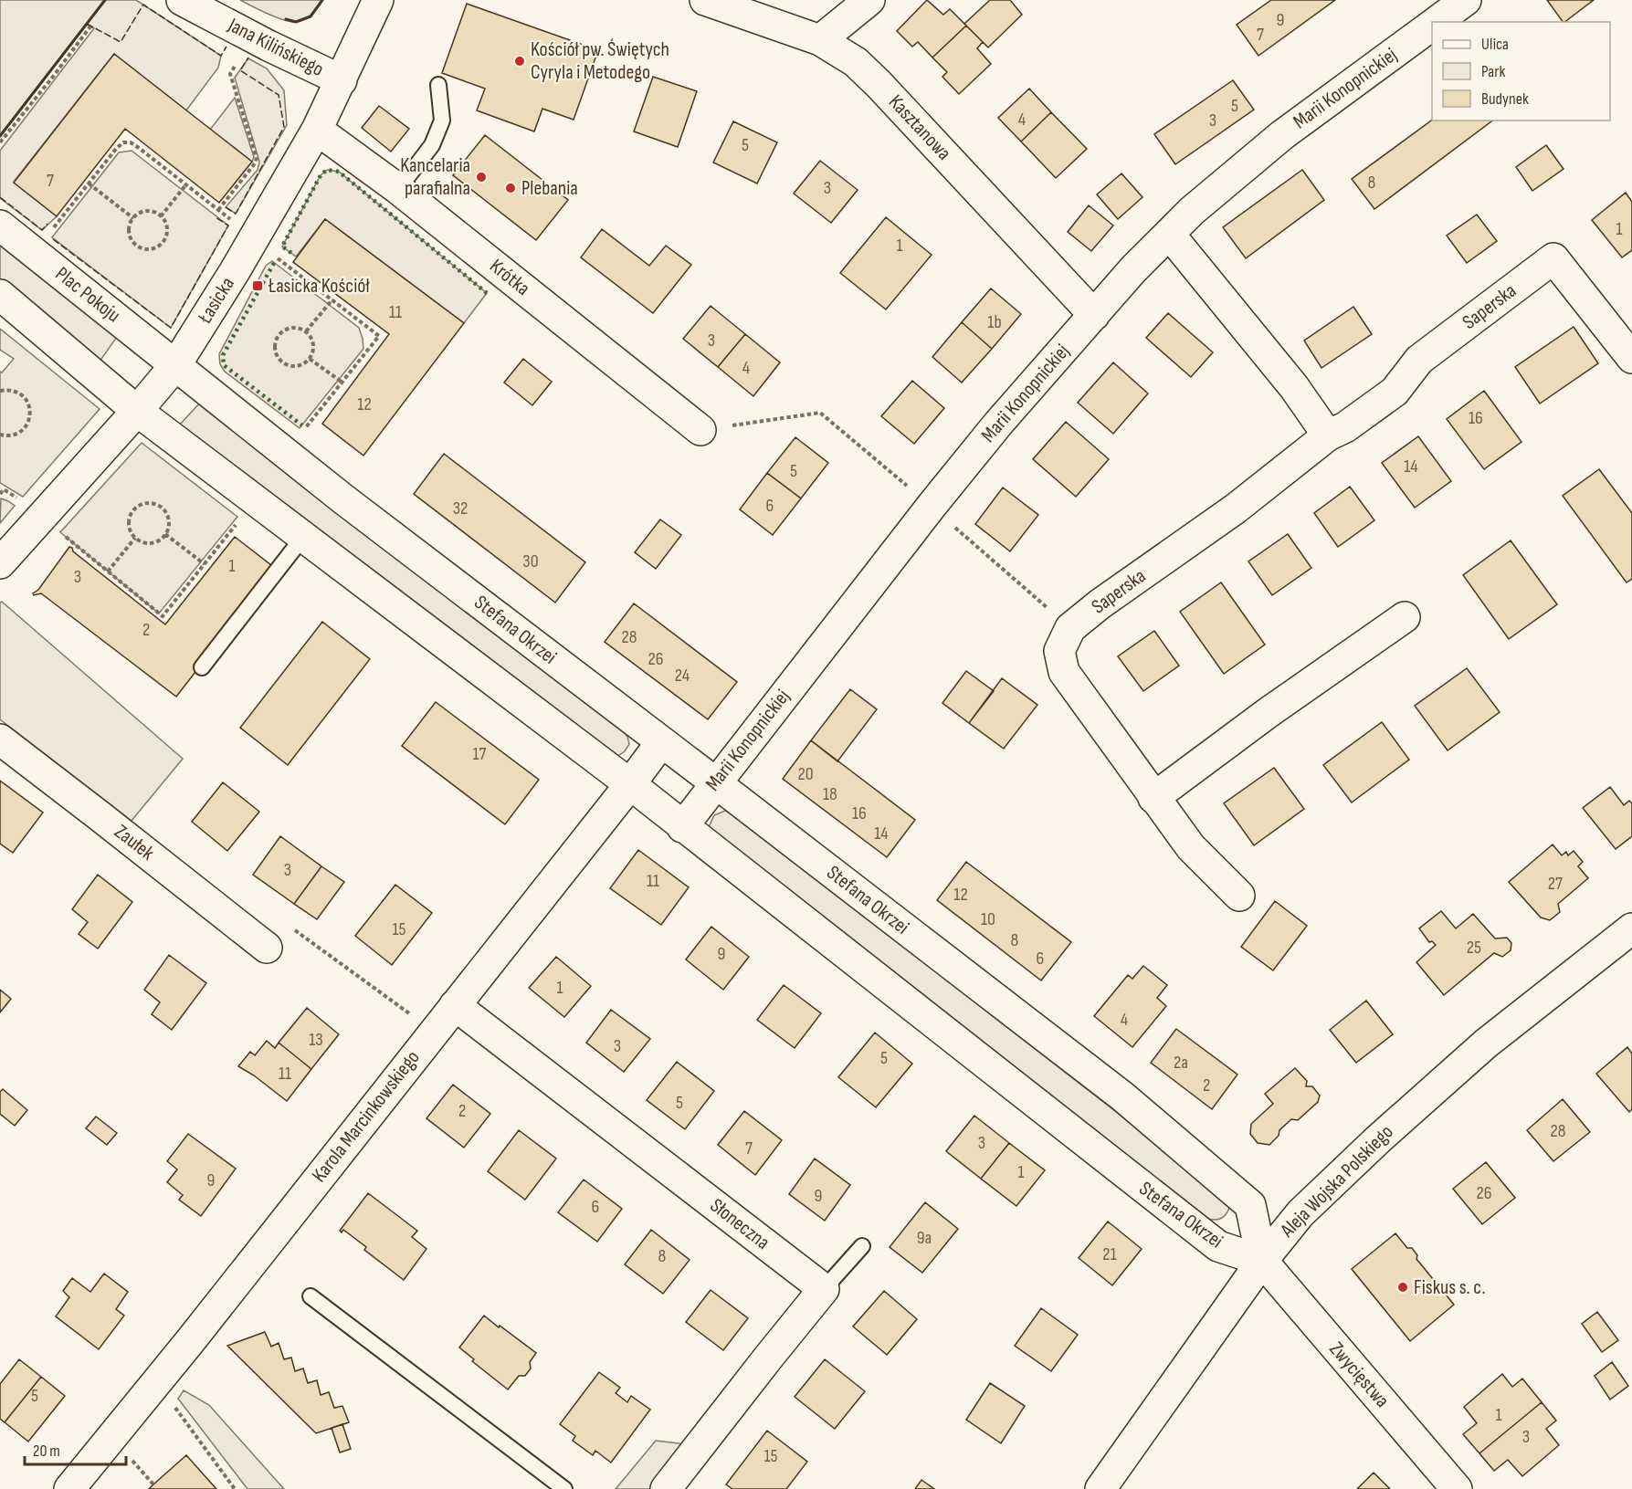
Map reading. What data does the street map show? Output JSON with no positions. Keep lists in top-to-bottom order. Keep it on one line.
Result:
{"streets":{"street":["Jana Kilińskiego","Marii Konopnickiej","Kasztanowa","Krótka","Plac Pokoju","Łasicka","Saperska","Stefana Okrzei","Zaułek","Karola Marcinkowskiego","Aleja Wojska Polskiego","Słoneczna","Zwycięstwa"]},"crossings":[["Jana Kilińskiego","Łasicka"],["Marii Konopnickiej","Kasztanowa"],["Marii Konopnickiej","Stefana Okrzei"],["Krótka","Łasicka"],["Plac Pokoju","Łasicka"],["Plac Pokoju","Stefana Okrzei"],["Łasicka","Stefana Okrzei"],["Stefana Okrzei","Karola Marcinkowskiego"],["Stefana Okrzei","Aleja Wojska Polskiego"],["Stefana Okrzei","Zwycięstwa"],["Karola Marcinkowskiego","Słoneczna"],["Aleja Wojska Polskiego","Zwycięstwa"]],"places":{"other":["Kościół pw. Świętych Cyryla i Metodego","Kancelaria parafialna","Plebania","Fiskus s. c."],"transit":["Łasicka Kościół"]},"house_numbers":["9","7","5","4","3","5","7","8","3","1","1","11","1b","3","4","12","16","14","5","6","32","30","1","3","2","28","26","24","17","20","18","16","14","3","11","27","12","10","15","8","25","9","6","1","4","13","3","5","2a","11","2","5","2","28","3","7","1","9","26","9","6","9a","21","8","5","1","3","15"],"legend":["Ulica","Park","Budynek"],"scale_bar":"20 m"}
